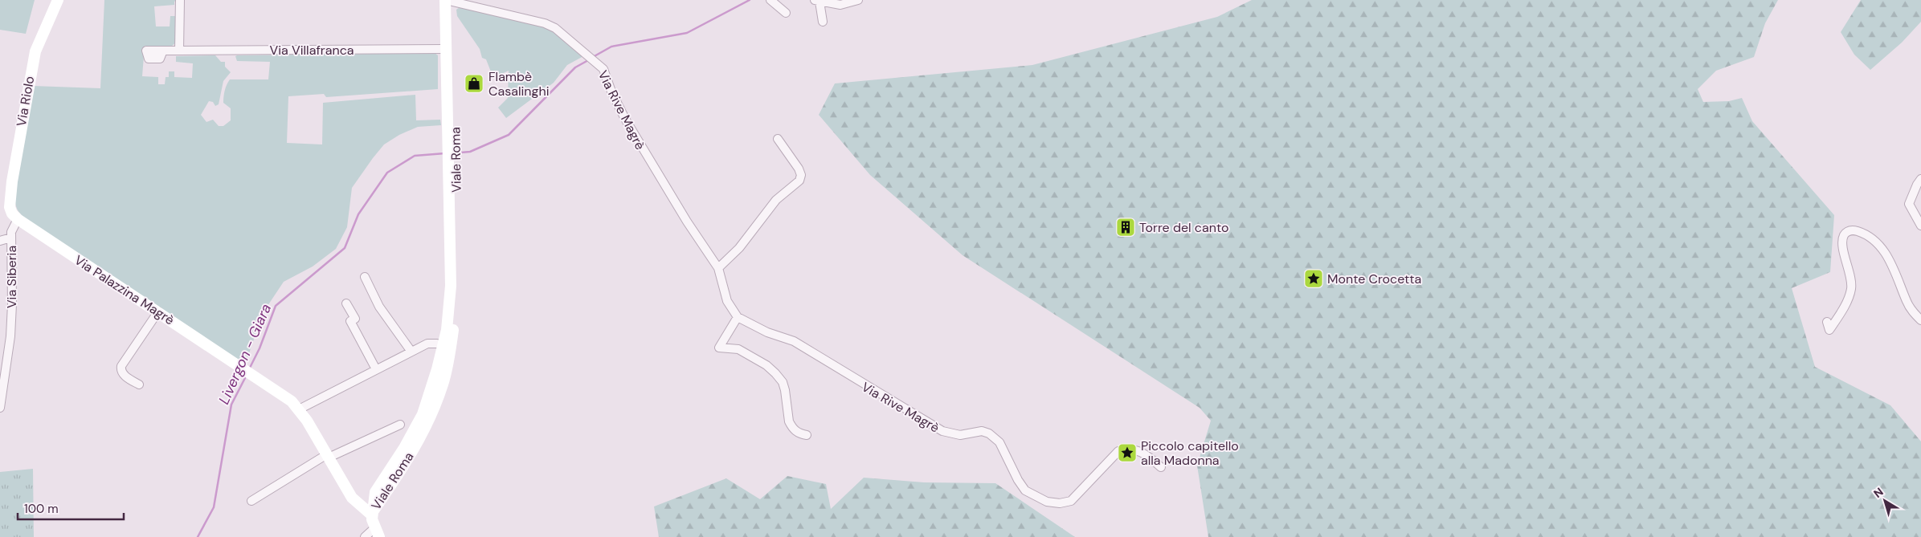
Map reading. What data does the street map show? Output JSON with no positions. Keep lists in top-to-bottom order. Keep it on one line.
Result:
{"streets":{"main road":["Via Riolo","Viale Roma","Via Palazzina Magrè"],"street":["Via Villafranca","Via Rive Magrè","Via Siberia"]},"crossings":[["Via Villafranca","Viale Roma"],["Via Riolo","Via Palazzina Magrè"],["Via Rive Magrè","Viale Roma"],["Viale Roma","Via Palazzina Magrè"],["Via Siberia","Via Palazzina Magrè"]],"water":["Livergon - Giara"],"places":{"shop":["Flambè Casalinghi"],"building":["Torre del canto"],"place":["Monte Crocetta","Piccolo capitello alla Madonna"]},"scale_bar":"100 m","north":"top left"}
